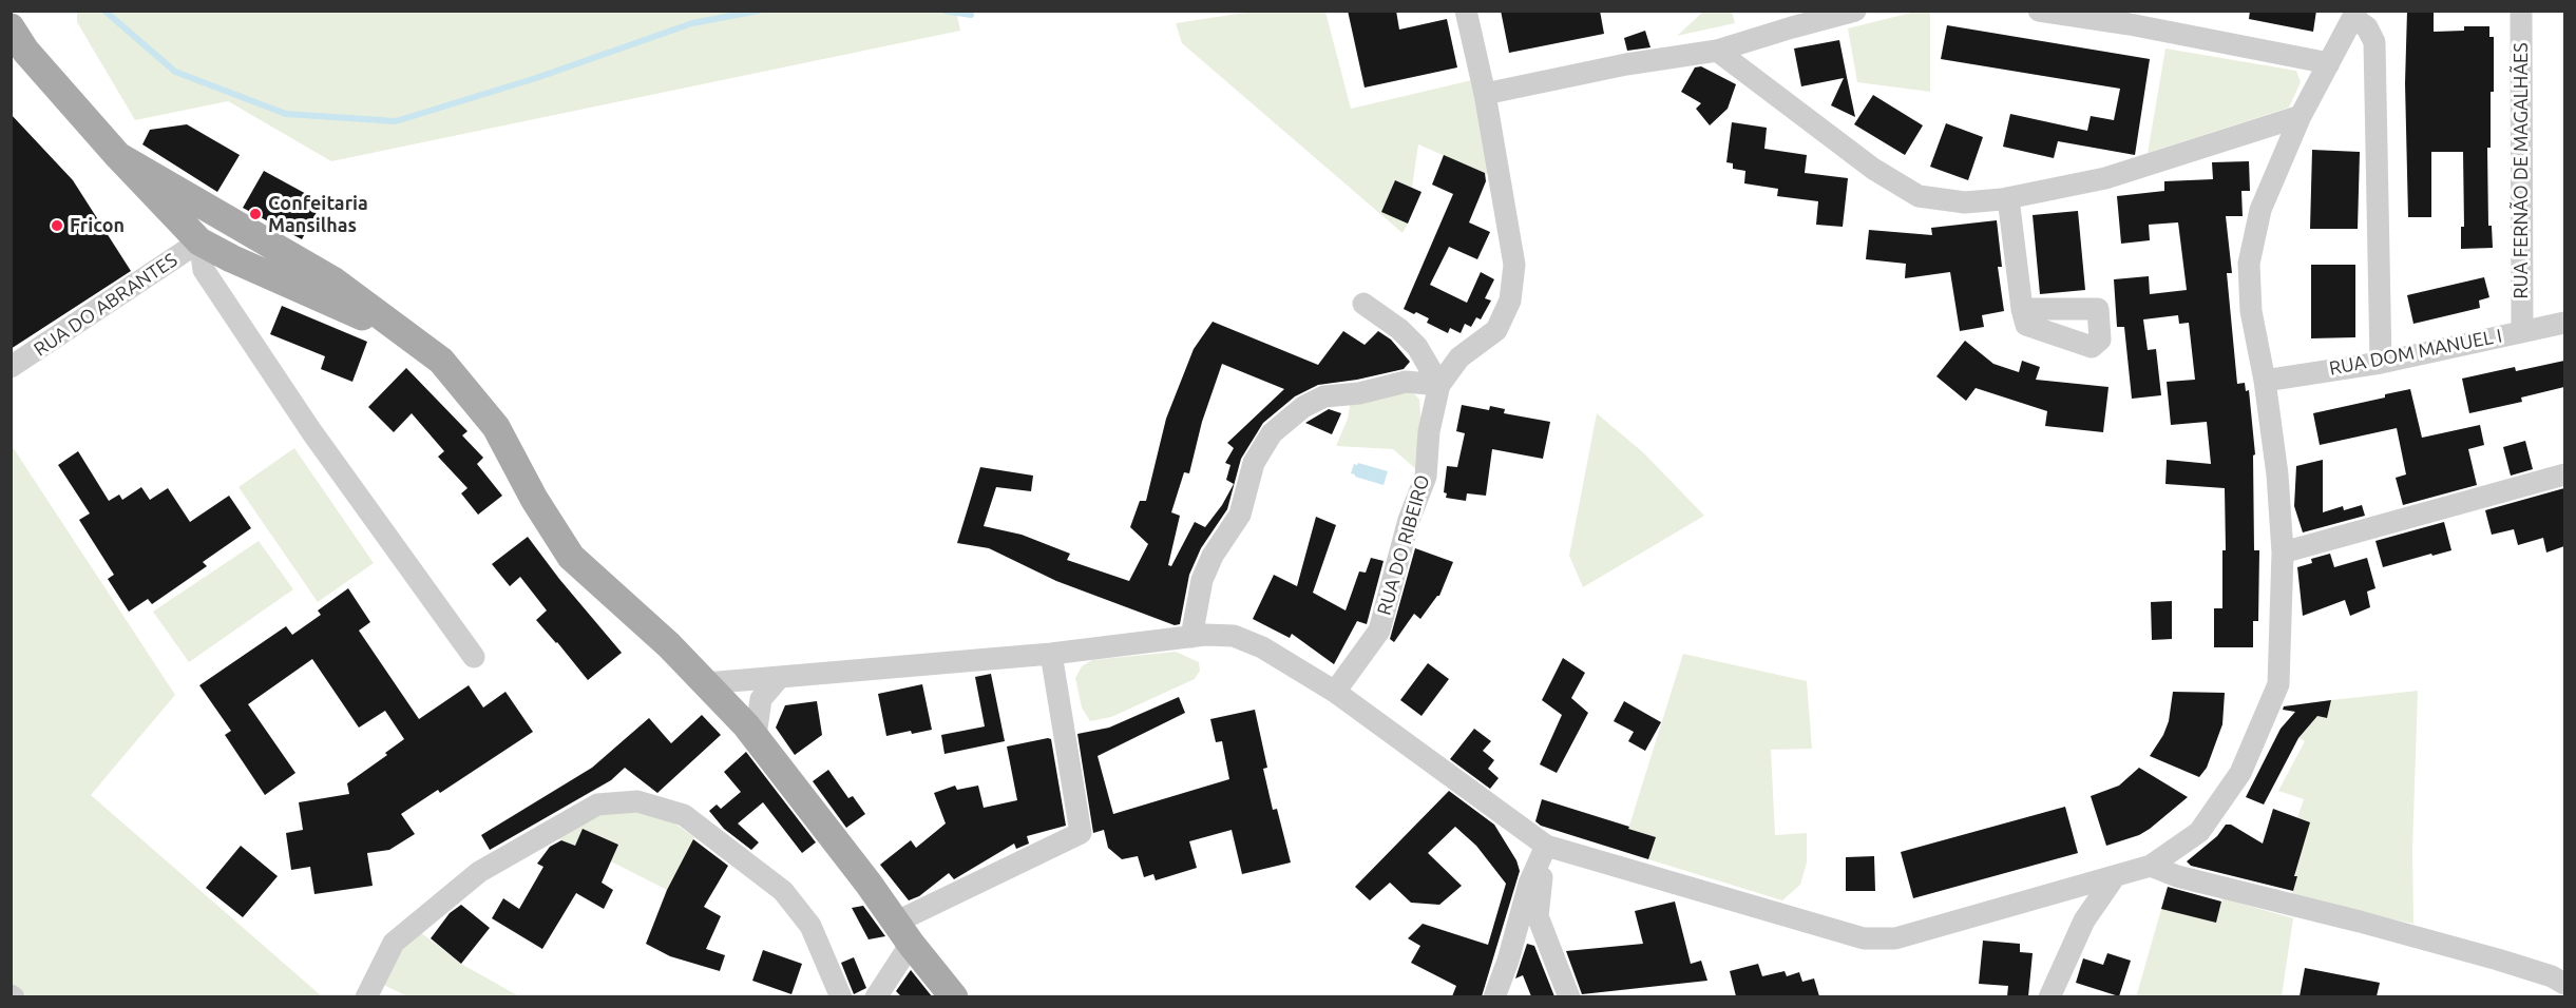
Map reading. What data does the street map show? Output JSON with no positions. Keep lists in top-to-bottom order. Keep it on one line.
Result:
{"streets":{"street":["RUA FERNÃO DE MAGALHÃES","RUA DO ABRANTES","RUA DOM MANUEL I","RUA DO RIBEIRO"]},"crossings":[["RUA FERNÃO DE MAGALHÃES","RUA DOM MANUEL I"]],"places":["Confeitaria Mansilhas","Fricon"]}
